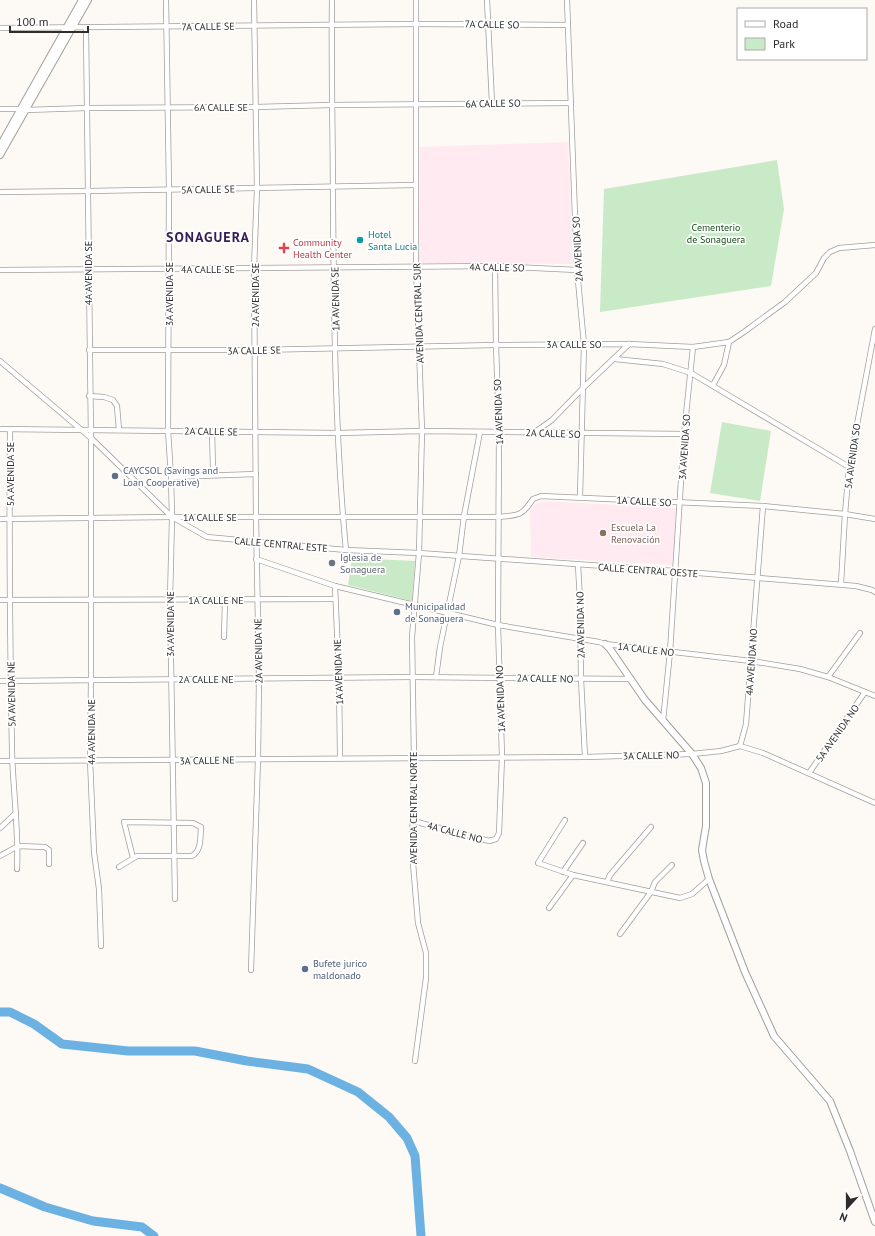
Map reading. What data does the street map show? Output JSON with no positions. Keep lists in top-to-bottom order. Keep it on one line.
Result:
{"streets":{"street":["7A CALLE SO","7A CALLE SE","6A CALLE SO","6A CALLE SE","5A CALLE SE","2A AVENIDA SO","4A CALLE SO","4A CALLE SE","4A AVENIDA SE","3A AVENIDA SE","2A AVENIDA SE","1A AVENIDA SE","AVENIDA CENTRAL SUR","3A CALLE SO","3A CALLE SE","1A AVENIDA SO","2A CALLE SE","2A CALLE SO","3A AVENIDA SO","5A AVENIDA SO","5A AVENIDA SE","1A CALLE SO","1A CALLE SE","CALLE CENTRAL ESTE","CALLE CENTRAL OESTE","1A CALLE NE","3A AVENIDA NE","2A AVENIDA NO","1A CALLE NO","2A AVENIDA NE","4A AVENIDA NO","1A AVENIDA NE","2A CALLE NO","2A CALLE NE","5A AVENIDA NE","1A AVENIDA NO","4A AVENIDA NE","5A AVENIDA NO","3A CALLE NO","3A CALLE NE","AVENIDA CENTRAL NORTE","4A CALLE NO"]},"crossings":[["7A CALLE SO","7A CALLE SE"],["7A CALLE SO","2A AVENIDA SO"],["7A CALLE SO","AVENIDA CENTRAL SUR"],["7A CALLE SE","4A AVENIDA SE"],["7A CALLE SE","3A AVENIDA SE"],["7A CALLE SE","2A AVENIDA SE"],["7A CALLE SE","1A AVENIDA SE"],["7A CALLE SE","AVENIDA CENTRAL SUR"],["6A CALLE SO","6A CALLE SE"],["6A CALLE SO","2A AVENIDA SO"],["6A CALLE SO","AVENIDA CENTRAL SUR"],["6A CALLE SE","4A AVENIDA SE"],["6A CALLE SE","3A AVENIDA SE"],["6A CALLE SE","2A AVENIDA SE"],["6A CALLE SE","1A AVENIDA SE"],["6A CALLE SE","AVENIDA CENTRAL SUR"],["5A CALLE SE","4A AVENIDA SE"],["5A CALLE SE","3A AVENIDA SE"],["5A CALLE SE","2A AVENIDA SE"],["5A CALLE SE","1A AVENIDA SE"],["5A CALLE SE","AVENIDA CENTRAL SUR"],["2A AVENIDA SO","4A CALLE SO"],["2A AVENIDA SO","3A CALLE SO"],["2A AVENIDA SO","2A CALLE SO"],["2A AVENIDA SO","1A CALLE SO"],["4A CALLE SO","4A CALLE SE"],["4A CALLE SO","AVENIDA CENTRAL SUR"],["4A CALLE SO","1A AVENIDA SO"],["4A CALLE SE","4A AVENIDA SE"],["4A CALLE SE","3A AVENIDA SE"],["4A CALLE SE","2A AVENIDA SE"],["4A CALLE SE","1A AVENIDA SE"],["4A CALLE SE","AVENIDA CENTRAL SUR"],["4A AVENIDA SE","3A CALLE SE"],["4A AVENIDA SE","2A CALLE SE"],["4A AVENIDA SE","1A CALLE SE"],["4A AVENIDA SE","CALLE CENTRAL ESTE"],["4A AVENIDA SE","4A AVENIDA NE"],["3A AVENIDA SE","3A CALLE SE"],["3A AVENIDA SE","2A CALLE SE"],["3A AVENIDA SE","1A CALLE SE"],["3A AVENIDA SE","CALLE CENTRAL ESTE"],["3A AVENIDA SE","3A AVENIDA NE"],["2A AVENIDA SE","3A CALLE SE"],["2A AVENIDA SE","2A CALLE SE"],["2A AVENIDA SE","1A CALLE SE"],["2A AVENIDA SE","CALLE CENTRAL ESTE"],["2A AVENIDA SE","2A AVENIDA NE"],["1A AVENIDA SE","3A CALLE SE"],["1A AVENIDA SE","2A CALLE SE"],["1A AVENIDA SE","1A CALLE SE"],["1A AVENIDA SE","CALLE CENTRAL ESTE"],["AVENIDA CENTRAL SUR","3A CALLE SO"],["AVENIDA CENTRAL SUR","3A CALLE SE"],["AVENIDA CENTRAL SUR","2A CALLE SE"],["AVENIDA CENTRAL SUR","2A CALLE SO"],["AVENIDA CENTRAL SUR","1A CALLE SO"],["AVENIDA CENTRAL SUR","1A CALLE SE"],["AVENIDA CENTRAL SUR","CALLE CENTRAL ESTE"],["AVENIDA CENTRAL SUR","CALLE CENTRAL OESTE"],["AVENIDA CENTRAL SUR","AVENIDA CENTRAL NORTE"],["3A CALLE SO","3A CALLE SE"],["3A CALLE SO","1A AVENIDA SO"],["3A CALLE SO","3A AVENIDA SO"],["1A AVENIDA SO","2A CALLE SO"],["1A AVENIDA SO","1A CALLE SO"],["1A AVENIDA SO","CALLE CENTRAL OESTE"],["1A AVENIDA SO","1A AVENIDA NO"],["2A CALLE SE","2A CALLE SO"],["2A CALLE SE","5A AVENIDA SE"],["2A CALLE SE","CALLE CENTRAL ESTE"],["2A CALLE SO","3A AVENIDA SO"],["3A AVENIDA SO","1A CALLE SO"],["3A AVENIDA SO","CALLE CENTRAL OESTE"],["3A AVENIDA SO","1A CALLE NO"],["5A AVENIDA SO","1A CALLE SO"],["5A AVENIDA SO","CALLE CENTRAL OESTE"],["5A AVENIDA SE","1A CALLE SE"],["5A AVENIDA SE","5A AVENIDA NE"],["1A CALLE SO","1A CALLE SE"],["1A CALLE SO","4A AVENIDA NO"],["1A CALLE SE","CALLE CENTRAL ESTE"],["1A CALLE SE","3A AVENIDA NE"],["1A CALLE SE","5A AVENIDA NE"],["1A CALLE SE","4A AVENIDA NE"],["CALLE CENTRAL ESTE","CALLE CENTRAL OESTE"],["CALLE CENTRAL ESTE","3A AVENIDA NE"],["CALLE CENTRAL ESTE","2A AVENIDA NE"],["CALLE CENTRAL ESTE","AVENIDA CENTRAL NORTE"],["CALLE CENTRAL OESTE","2A AVENIDA NO"],["CALLE CENTRAL OESTE","4A AVENIDA NO"],["CALLE CENTRAL OESTE","1A AVENIDA NO"],["CALLE CENTRAL OESTE","AVENIDA CENTRAL NORTE"],["1A CALLE NE","3A AVENIDA NE"],["1A CALLE NE","2A AVENIDA NE"],["1A CALLE NE","1A AVENIDA NE"],["1A CALLE NE","5A AVENIDA NE"],["1A CALLE NE","4A AVENIDA NE"],["3A AVENIDA NE","2A CALLE NE"],["3A AVENIDA NE","3A CALLE NE"],["2A AVENIDA NO","1A CALLE NO"],["2A AVENIDA NO","2A CALLE NO"],["2A AVENIDA NO","3A CALLE NO"],["1A CALLE NO","4A AVENIDA NO"],["1A CALLE NO","1A AVENIDA NO"],["1A CALLE NO","5A AVENIDA NO"],["1A CALLE NO","AVENIDA CENTRAL NORTE"],["2A AVENIDA NE","2A CALLE NE"],["2A AVENIDA NE","3A CALLE NE"],["4A AVENIDA NO","3A CALLE NO"],["1A AVENIDA NE","2A CALLE NE"],["1A AVENIDA NE","3A CALLE NE"],["2A CALLE NO","2A CALLE NE"],["2A CALLE NO","1A AVENIDA NO"],["2A CALLE NO","AVENIDA CENTRAL NORTE"],["2A CALLE NE","5A AVENIDA NE"],["2A CALLE NE","4A AVENIDA NE"],["2A CALLE NE","AVENIDA CENTRAL NORTE"],["5A AVENIDA NE","3A CALLE NE"],["1A AVENIDA NO","3A CALLE NO"],["1A AVENIDA NO","4A CALLE NO"],["4A AVENIDA NE","3A CALLE NE"],["3A CALLE NO","3A CALLE NE"],["3A CALLE NO","AVENIDA CENTRAL NORTE"],["3A CALLE NE","AVENIDA CENTRAL NORTE"],["AVENIDA CENTRAL NORTE","4A CALLE NO"]],"districts":["SONAGUERA"],"parks":["Cementerio de Sonaguera"],"places":{"other":["Hotel Santa Lucia","CAYCSOL (Savings and Loan Cooperative)","Escuela La Renovación","Iglesia de Sonaguera","Municipalidad de Sonaguera","Bufete jurico maldonado"],"health":["Community Health Center"]},"legend":["Road","Park"],"scale_bar":"100 m","north":"bottom"}
